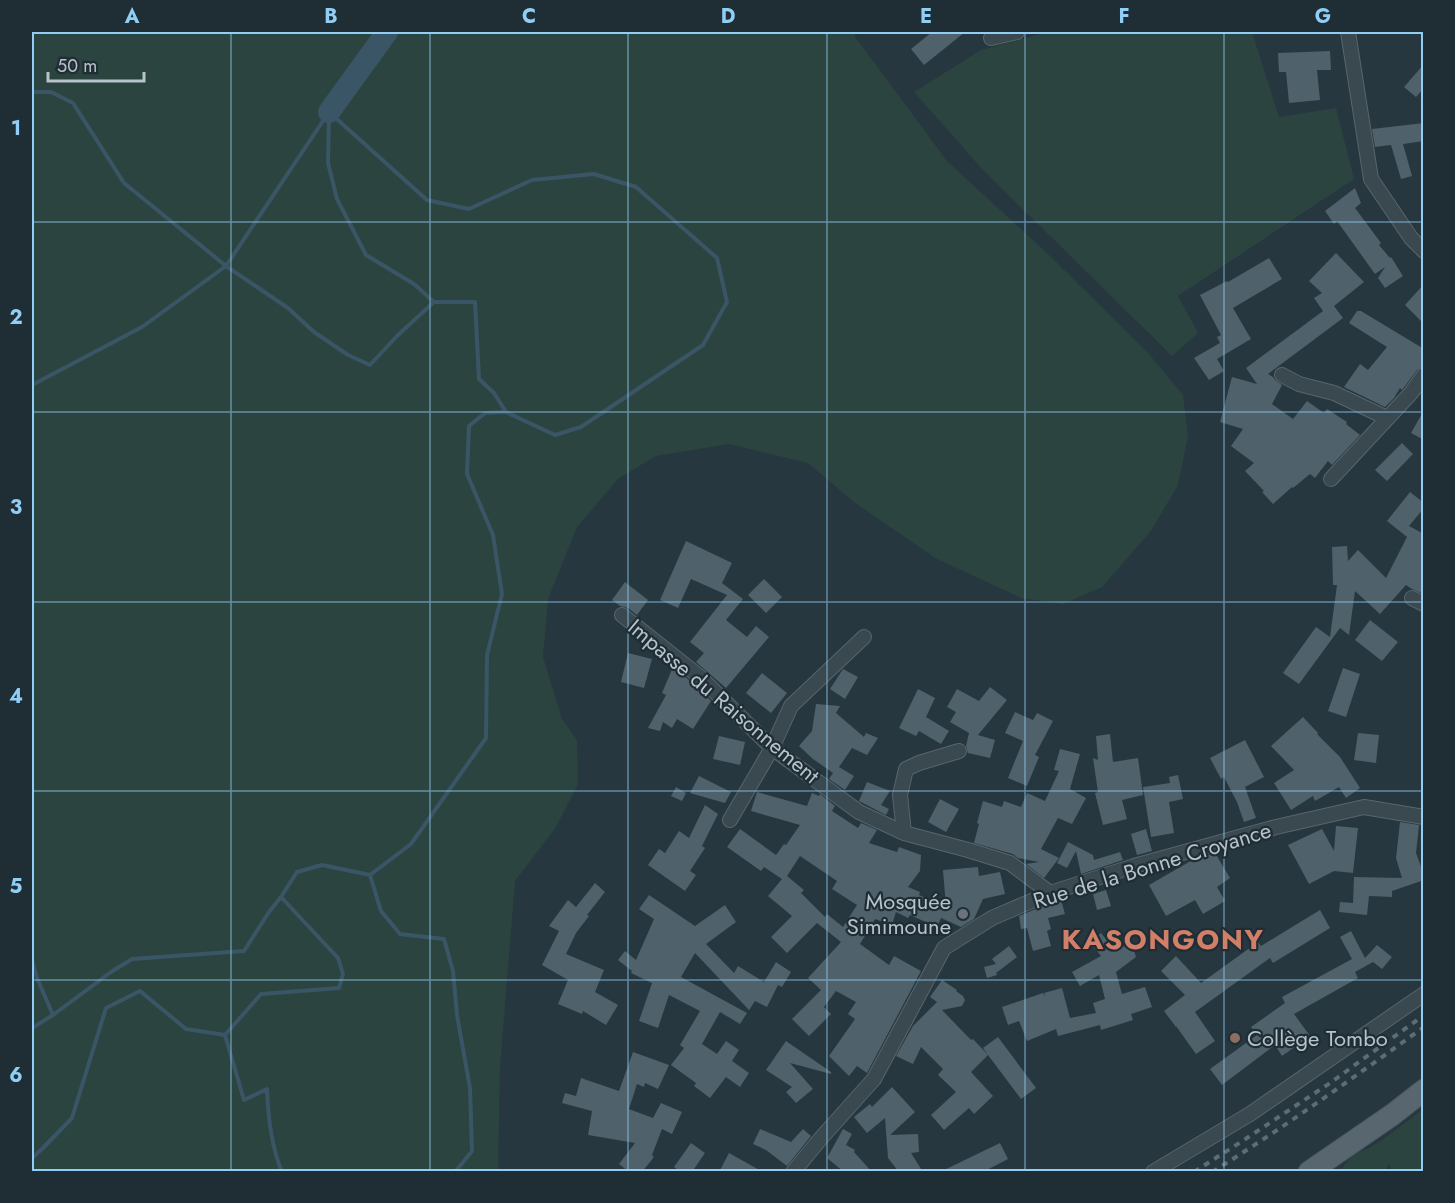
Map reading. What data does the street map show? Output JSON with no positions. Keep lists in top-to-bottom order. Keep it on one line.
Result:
{"streets":{"street":["Impasse du Raisonnement","Rue de la Bonne Croyance"]},"crossings":[["Impasse du Raisonnement","Rue de la Bonne Croyance"]],"districts":["KASONGONY"],"places":["Mosquée Simimoune","Collège Tombo"],"scale_bar":"50 m","grid":{"columns":["A","B","C","D","E","F","G"],"rows":["1","2","3","4","5","6"]}}
